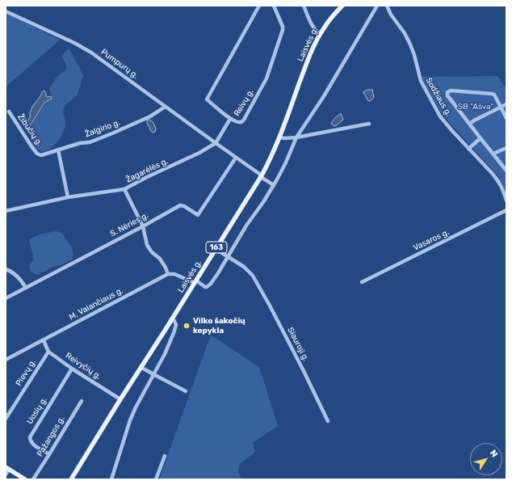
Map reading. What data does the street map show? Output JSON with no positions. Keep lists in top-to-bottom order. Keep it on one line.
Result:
{"streets":{"main road":["Laisvės g.","163"],"street":["Pumpurų g.","Sodžiaus g.","Reivų g.","Žalgirio g.","Žibučių g.","Žagarėlės g.","S. Nėries g.","Vasaros g.","M. Valančiaus g.","Siauroji g.","Reivyčių g.","Pievų g.","Uosių g.","Pažangos g."]},"crossings":[["Laisvės g.","Siauroji g."],["Laisvės g.","Reivyčių g."],["Pumpurų g.","Žalgirio g."],["Pumpurų g.","Žagarėlės g."],["Žalgirio g.","Žibučių g."],["Reivyčių g.","Pievų g."],["Reivyčių g.","Uosių g."],["Uosių g.","Pažangos g."]],"parks":["SB \"Ašva\""],"places":["Vilko šakočių kepykla"],"north":"top right"}
